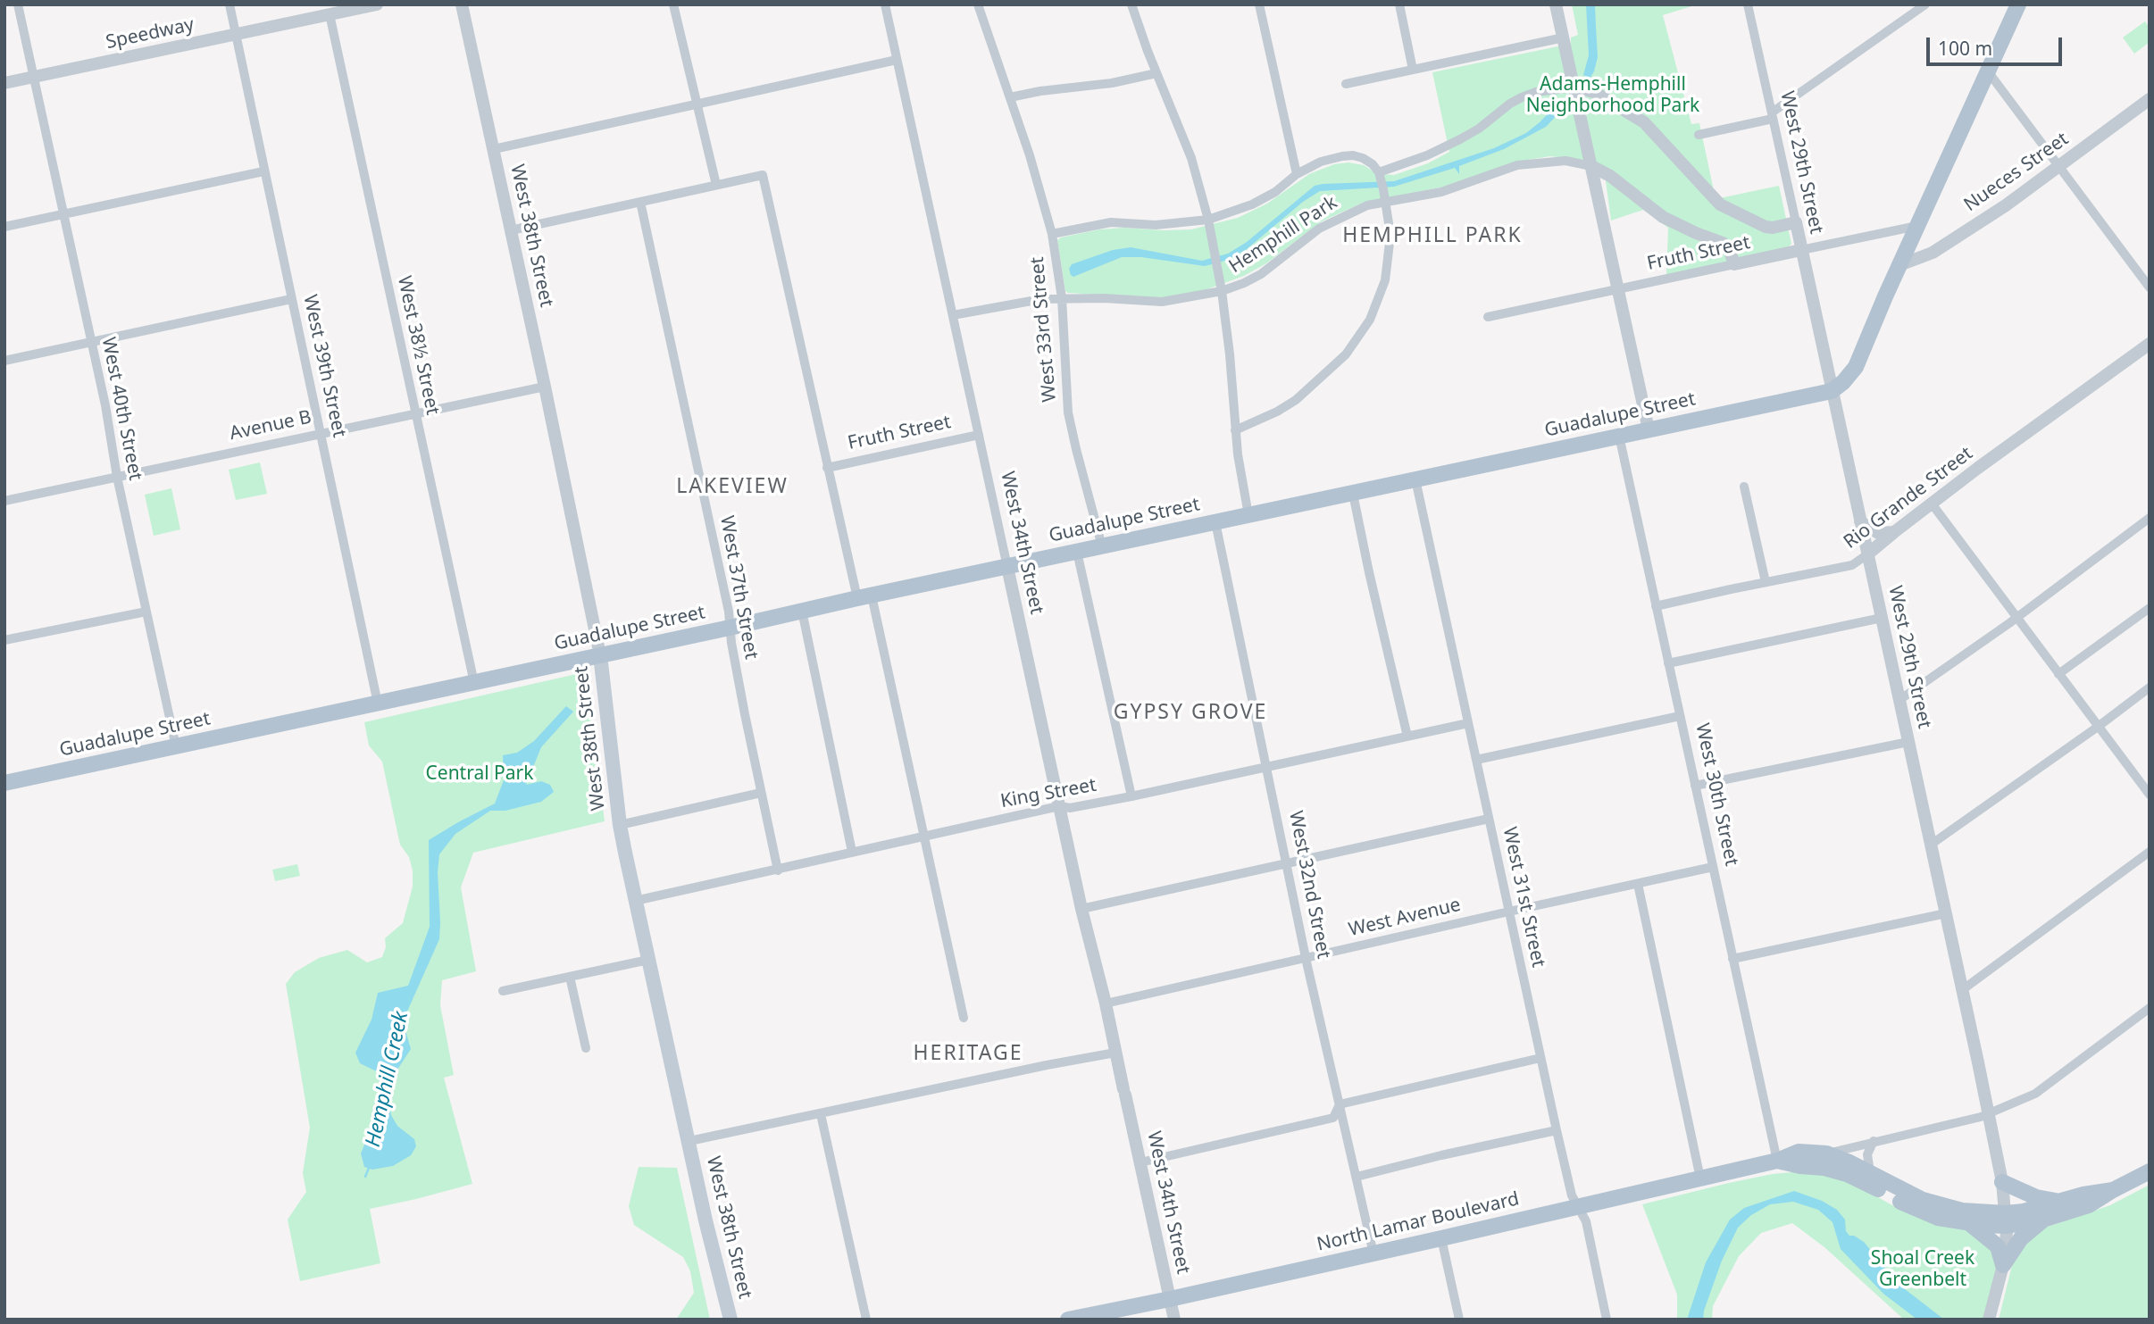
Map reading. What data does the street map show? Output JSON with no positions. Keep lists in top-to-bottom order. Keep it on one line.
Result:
{"streets":{"main road":["West 38th Street","Guadalupe Street","North Lamar Boulevard"],"street":["Speedway","West 29th Street","Nueces Street","Hemphill Park","Fruth Street","West 33rd Street","West 38½ Street","West 39th Street","West 40th Street","Avenue B","Rio Grande Street","West 34th Street","West 37th Street","King Street","West 30th Street","West 32nd Street","West 31st Street","West Avenue"]},"crossings":[["Speedway","West 38½ Street"],["Speedway","West 39th Street"],["Speedway","West 40th Street"],["West 29th Street","Fruth Street"],["West 29th Street","Guadalupe Street"],["West 29th Street","Rio Grande Street"],["West 29th Street","North Lamar Boulevard"],["Hemphill Park","West 33rd Street"],["Hemphill Park","West 34th Street"],["West 38th Street","Guadalupe Street"],["West 38th Street","Avenue B"],["West 38th Street","King Street"],["Fruth Street","West 34th Street"],["West 33rd Street","Guadalupe Street"],["West 38½ Street","Guadalupe Street"],["West 38½ Street","Avenue B"],["West 39th Street","Guadalupe Street"],["West 39th Street","Avenue B"],["West 40th Street","Guadalupe Street"],["West 40th Street","Avenue B"],["Guadalupe Street","West 34th Street"],["Guadalupe Street","West 37th Street"],["Guadalupe Street","West 30th Street"],["Guadalupe Street","West 32nd Street"],["Guadalupe Street","West 31st Street"],["Rio Grande Street","West 30th Street"],["West 34th Street","King Street"],["West 34th Street","West Avenue"],["West 34th Street","North Lamar Boulevard"],["West 37th Street","King Street"],["King Street","West 32nd Street"],["King Street","West 31st Street"],["West 30th Street","West Avenue"],["West 30th Street","North Lamar Boulevard"],["West 32nd Street","West Avenue"],["West 32nd Street","North Lamar Boulevard"],["West 31st Street","West Avenue"],["West 31st Street","North Lamar Boulevard"]],"districts":["HEMPHILL PARK","LAKEVIEW","GYPSY GROVE","HERITAGE"],"water":["Hemphill Creek"],"parks":["Adams-Hemphill Neighborhood Park","Central Park","Shoal Creek Greenbelt"],"scale_bar":"100 m"}
